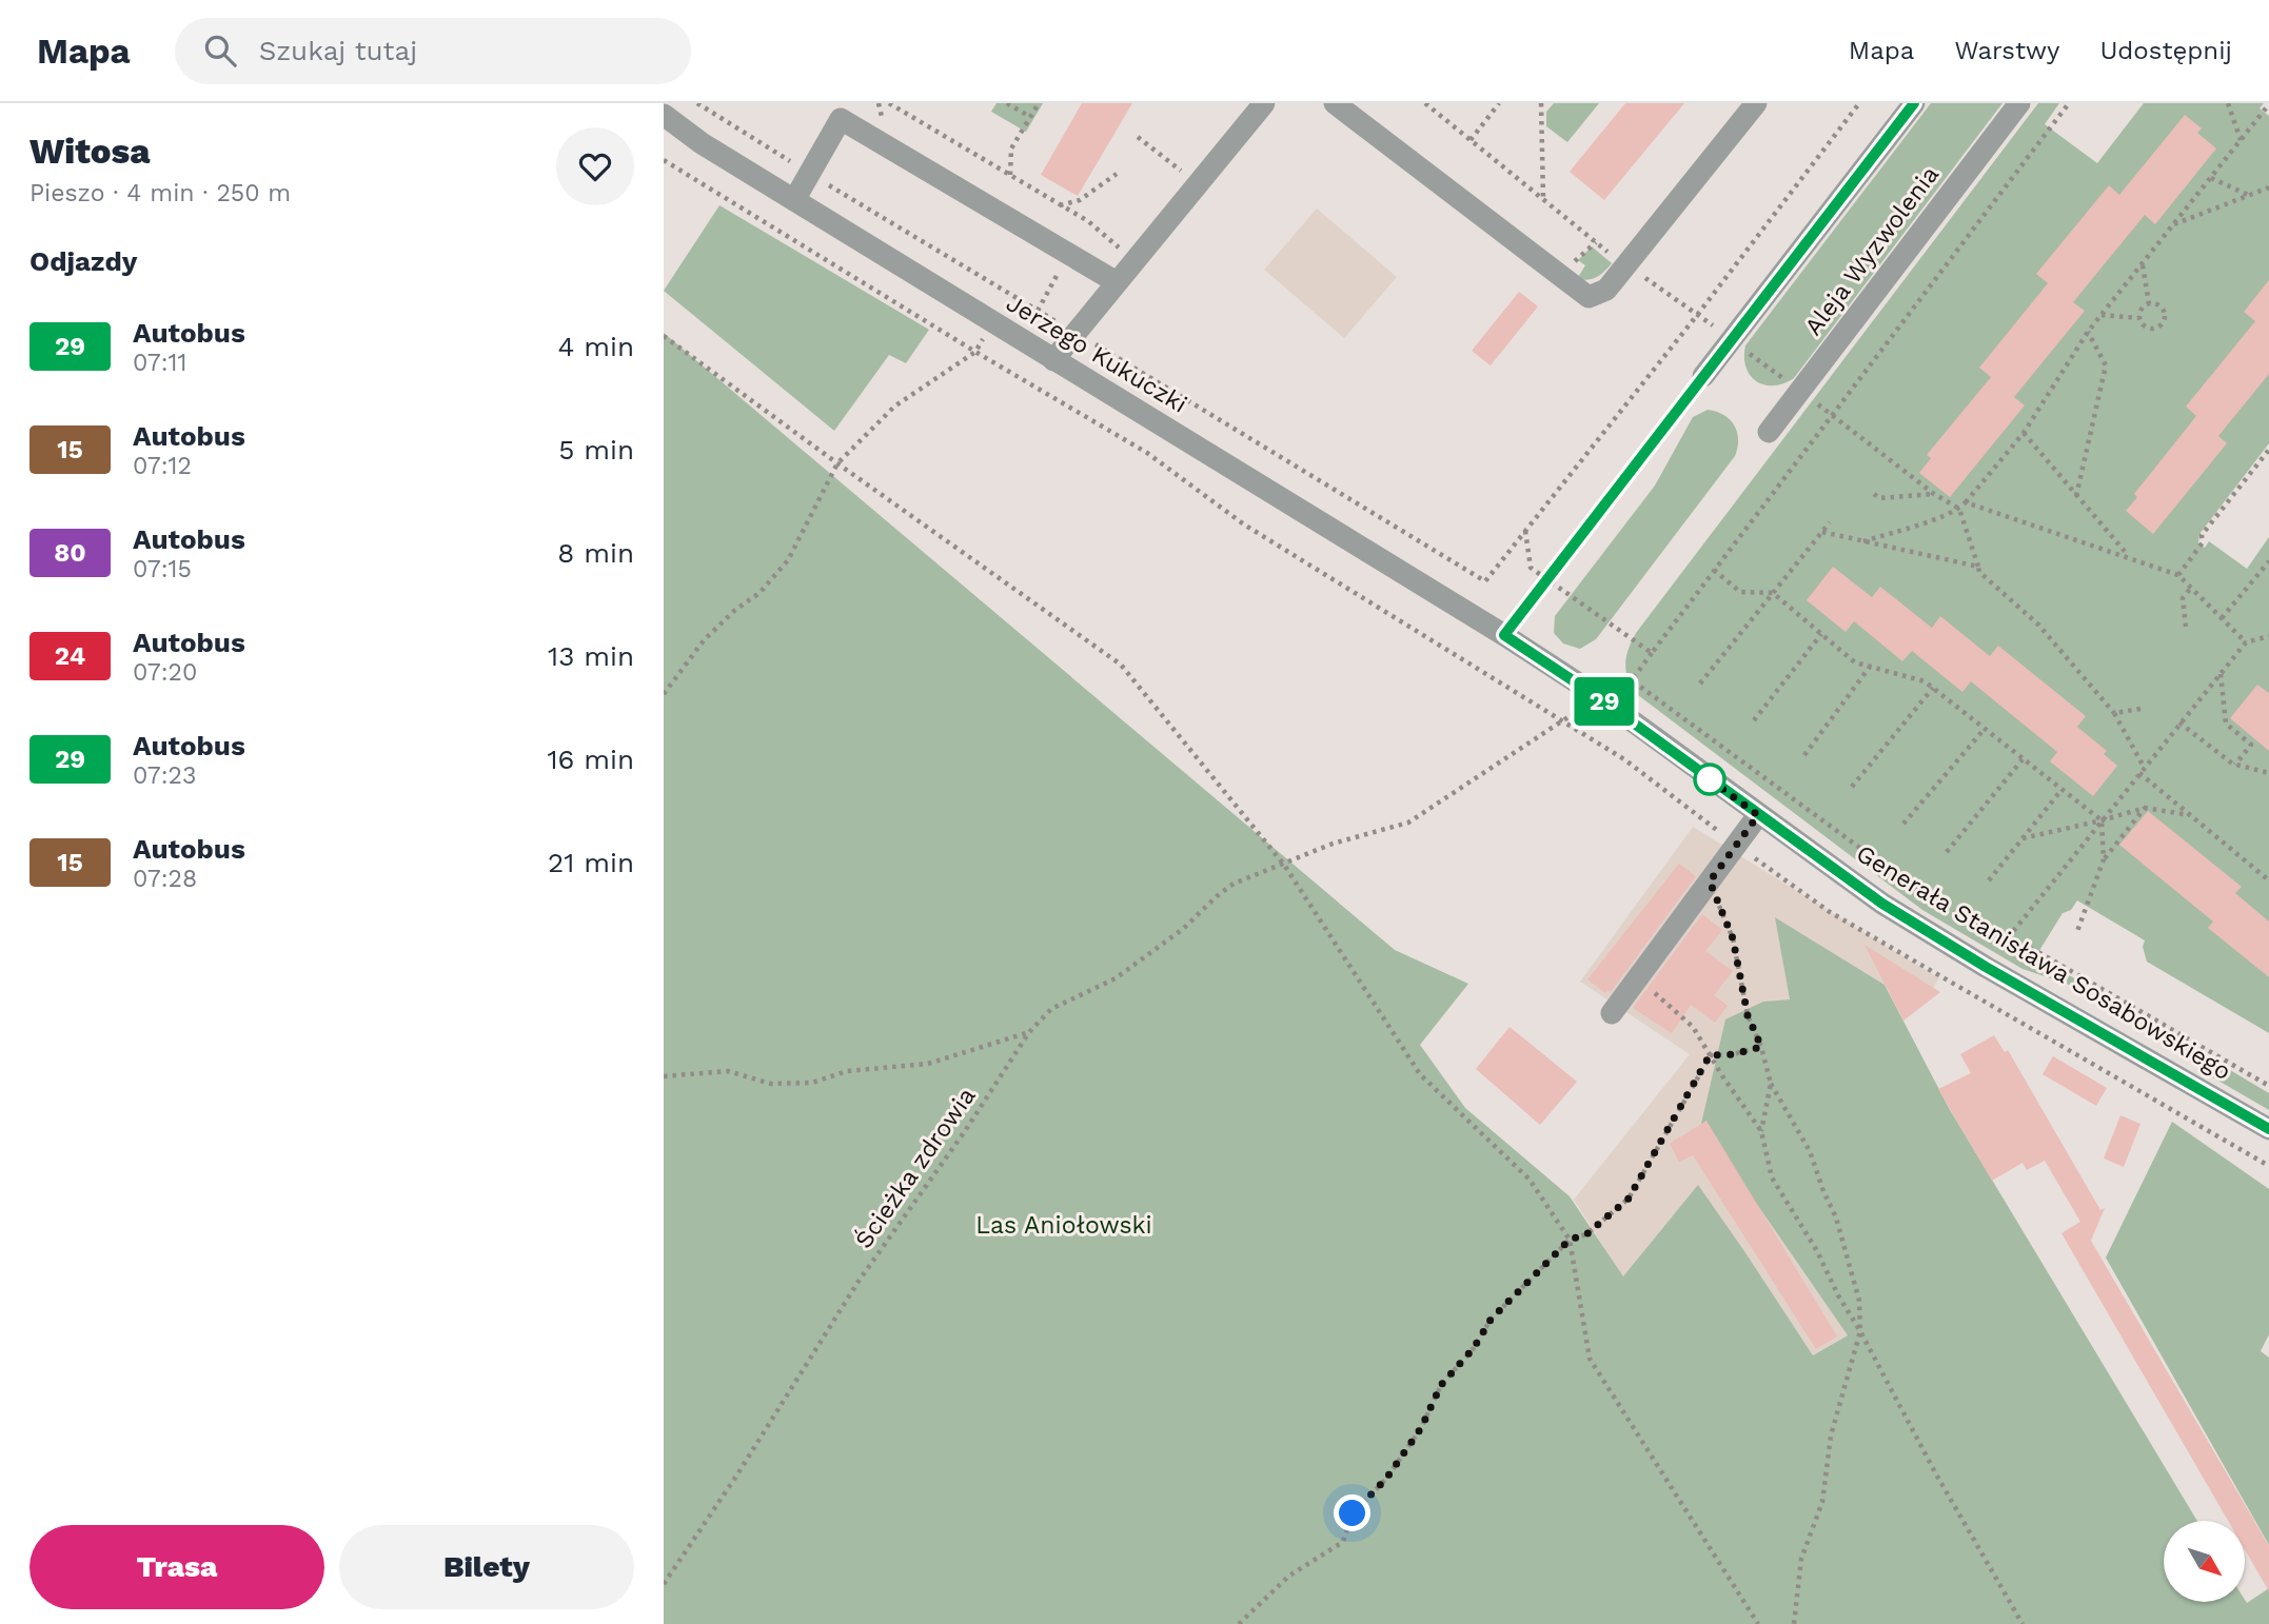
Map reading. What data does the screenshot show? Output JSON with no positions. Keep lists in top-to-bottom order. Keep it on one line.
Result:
{"streets":{"street":["Aleja Wyzwolenia","Jerzego Kukuczki","Generała Stanisława Sosabowskiego"],"path":["Ścieżka zdrowia"]},"crossings":[["Jerzego Kukuczki","Generała Stanisława Sosabowskiego"]],"parks":["Las Aniołowski"],"lines":["bus line 29"],"north":"bottom right","page":{"header":"Mapa","search":"Szukaj tutaj","nav":["Mapa","Warstwy","Udostępnij"],"heading":[["Witosa","Pieszo · 4 min · 250 m"],"Odjazdy"],"on_map":"29","list":[{"mark":"29","name":"Autobus","note":"07:11","value":"4 min"},{"mark":"15","name":"Autobus","note":"07:12","value":"5 min"},{"mark":"80","name":"Autobus","note":"07:15","value":"8 min"},{"mark":"24","name":"Autobus","note":"07:20","value":"13 min"},{"mark":"29","name":"Autobus","note":"07:23","value":"16 min"},{"mark":"15","name":"Autobus","note":"07:28","value":"21 min"}],"buttons":["Trasa","Bilety"]}}
